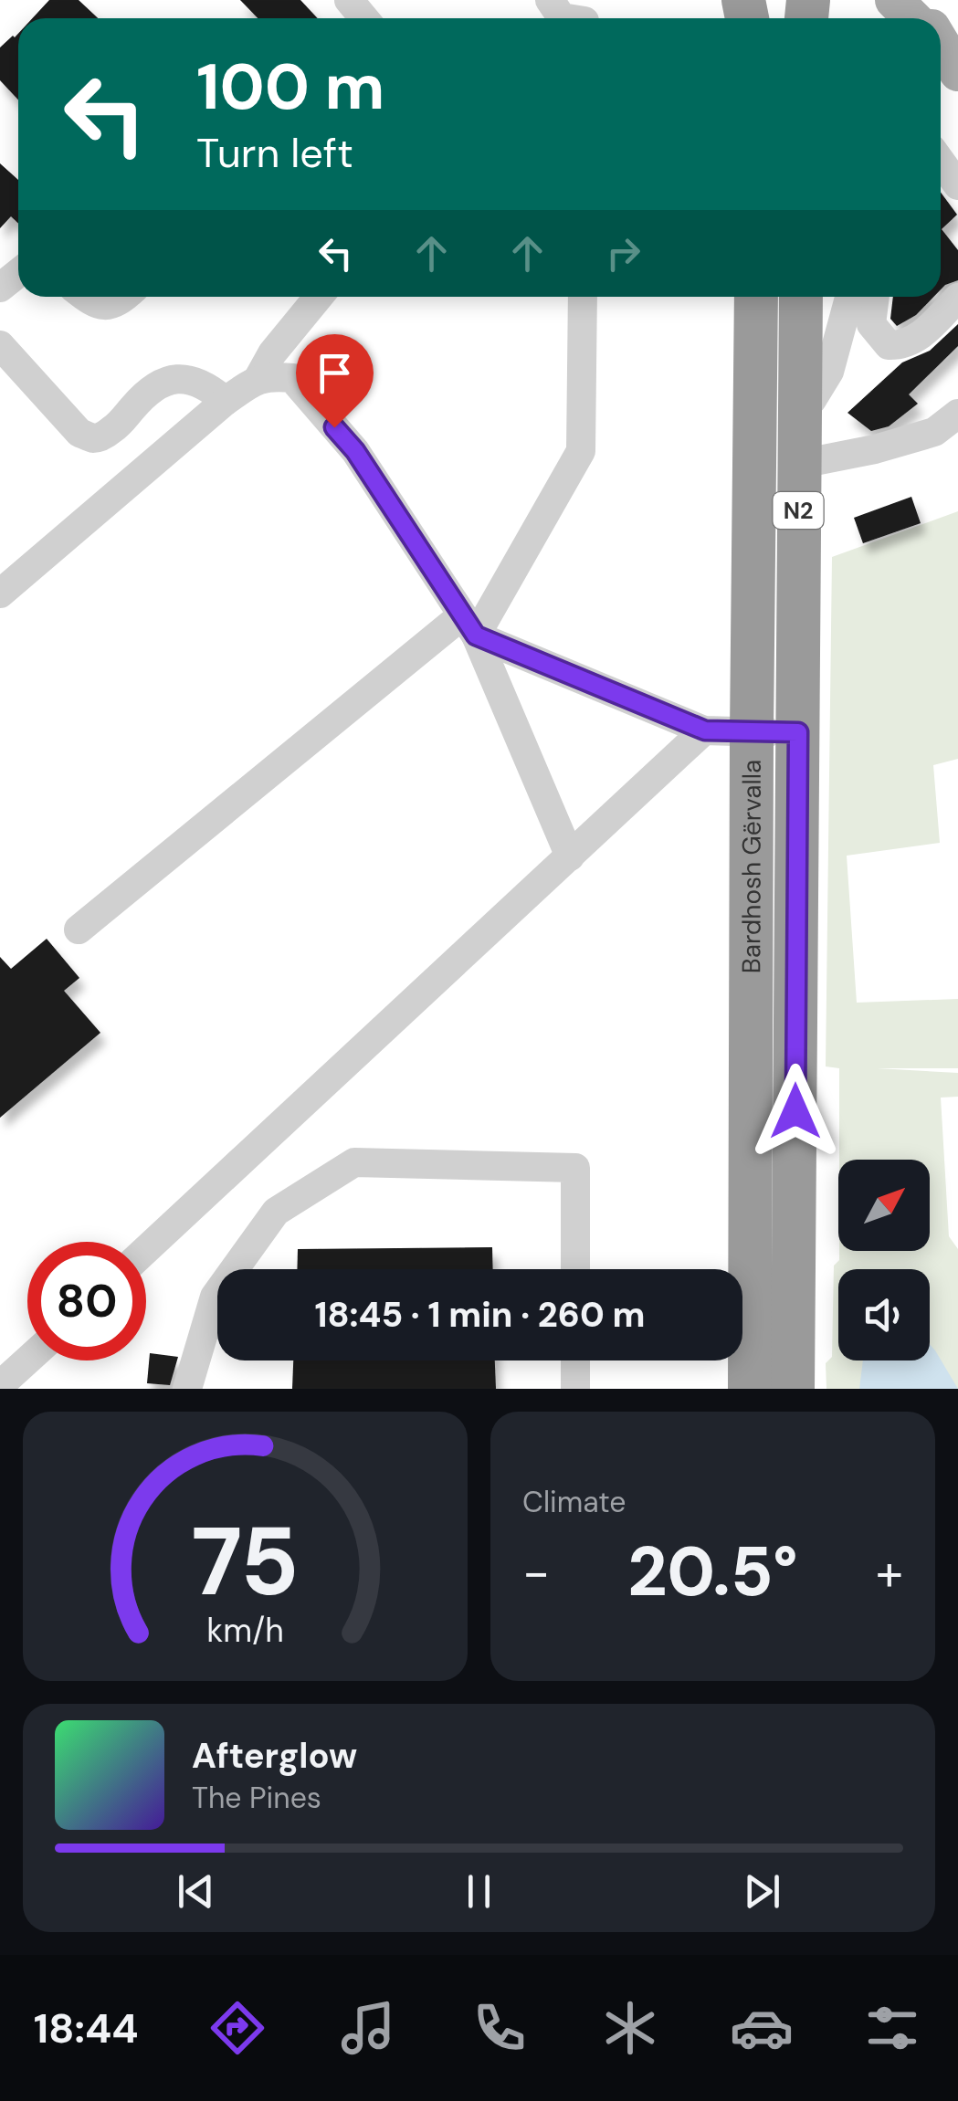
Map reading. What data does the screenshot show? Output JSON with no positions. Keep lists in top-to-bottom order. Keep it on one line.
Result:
{"streets":{"highway":["N2","Bardhosh Gërvalla"]},"north":"top right","page":{"turn":["100 m","Turn left"],"limit":"80","trip":"18:45 · 1 min · 260 m","tile":"Climate","heat":["−","20.5°","+"],"song":["Afterglow","The Pines"],"tabs":"18:44","gauge":["75","km/h"]}}
